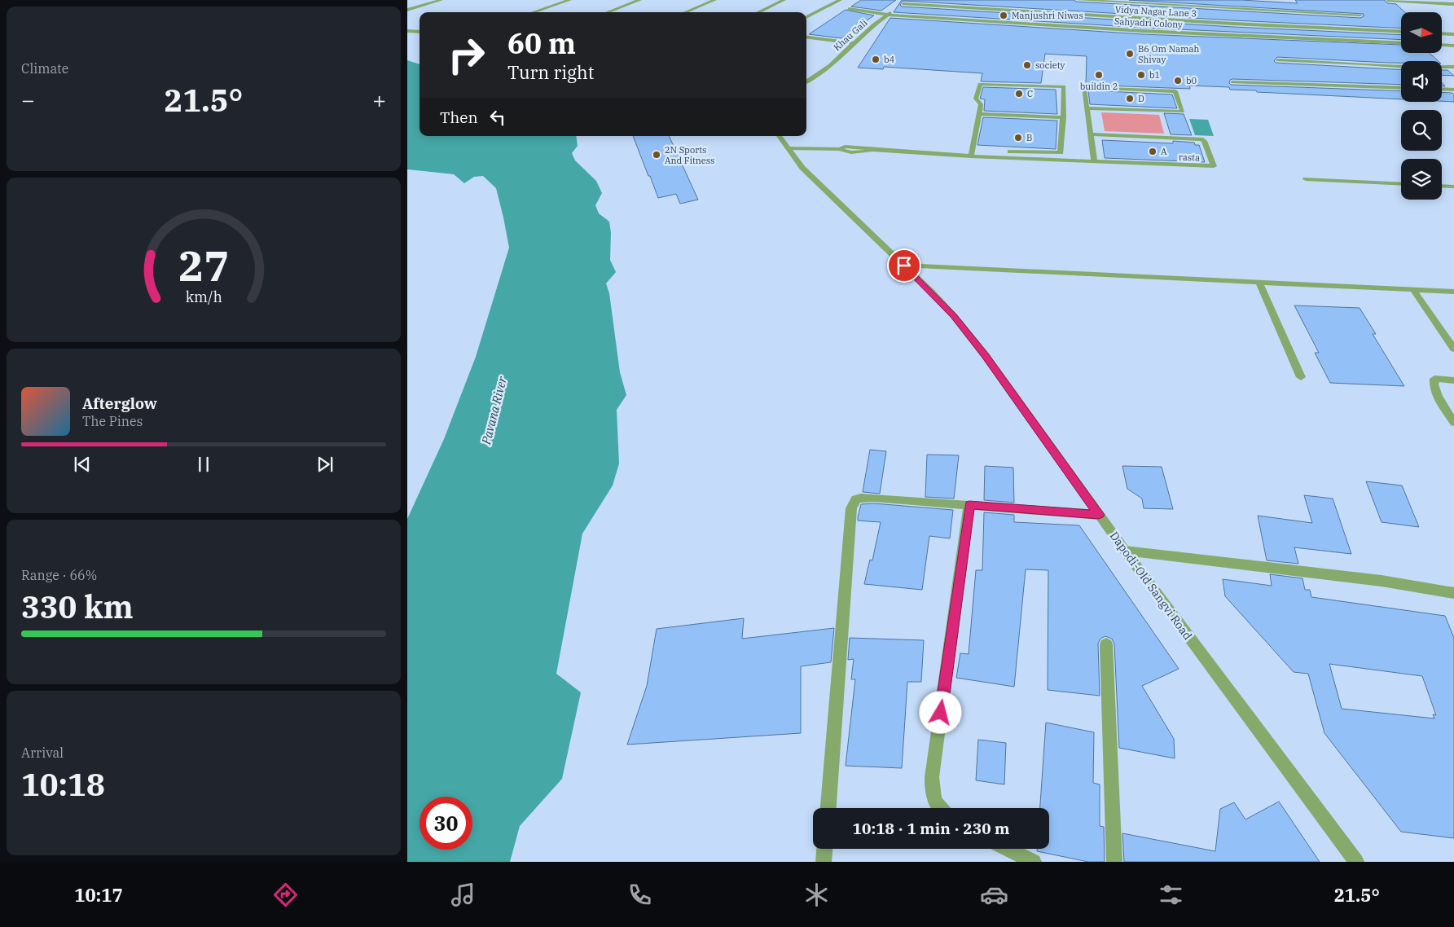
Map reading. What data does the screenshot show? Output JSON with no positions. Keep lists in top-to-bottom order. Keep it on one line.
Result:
{"streets":{"street":["Vidya Nagar Lane 3","Sahyadri Colony","Khau Gali","rasta","Dapodi-Old Sangvi Road"]},"crossings":[["Vidya Nagar Lane 3","Khau Gali"],["Sahyadri Colony","Khau Gali"],["rasta","Dapodi-Old Sangvi Road"]],"water":["Pavana River"],"places":["Manjushri Niwas","B6 Om Namah Shivay","b4","society","buildin 2","b1","b0","C","D","B","A","2N Sports And Fitness"],"north":"right","page":{"tile":["Climate",["Range · 66%","330 km"],["Arrival","10:18"]],"turn":["60 m","Turn right"],"heat":["−","21.5°","+"],"then":"Then","song":["Afterglow","The Pines"],"limit":"30","trip":"10:18 · 1 min · 230 m","tabs":["10:17","21.5°"],"gauge":["27","km/h"]}}
